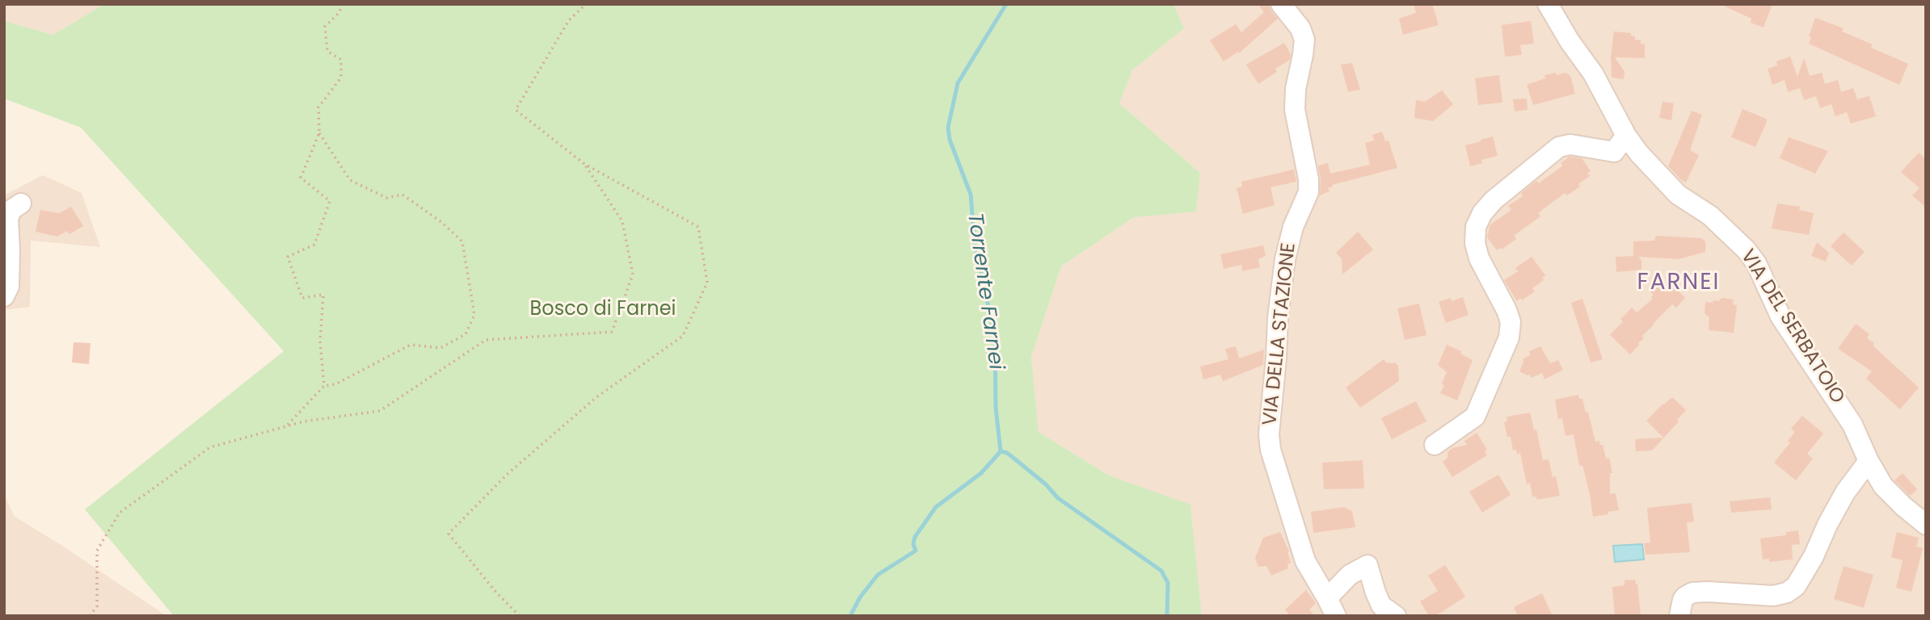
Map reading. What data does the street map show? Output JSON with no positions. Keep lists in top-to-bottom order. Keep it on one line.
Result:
{"streets":{"street":["VIA DEL SERBATOIO","VIA DELLA STAZIONE"]},"districts":["FARNEI"],"water":["Torrente Farnei"],"parks":["Bosco di Farnei"]}
